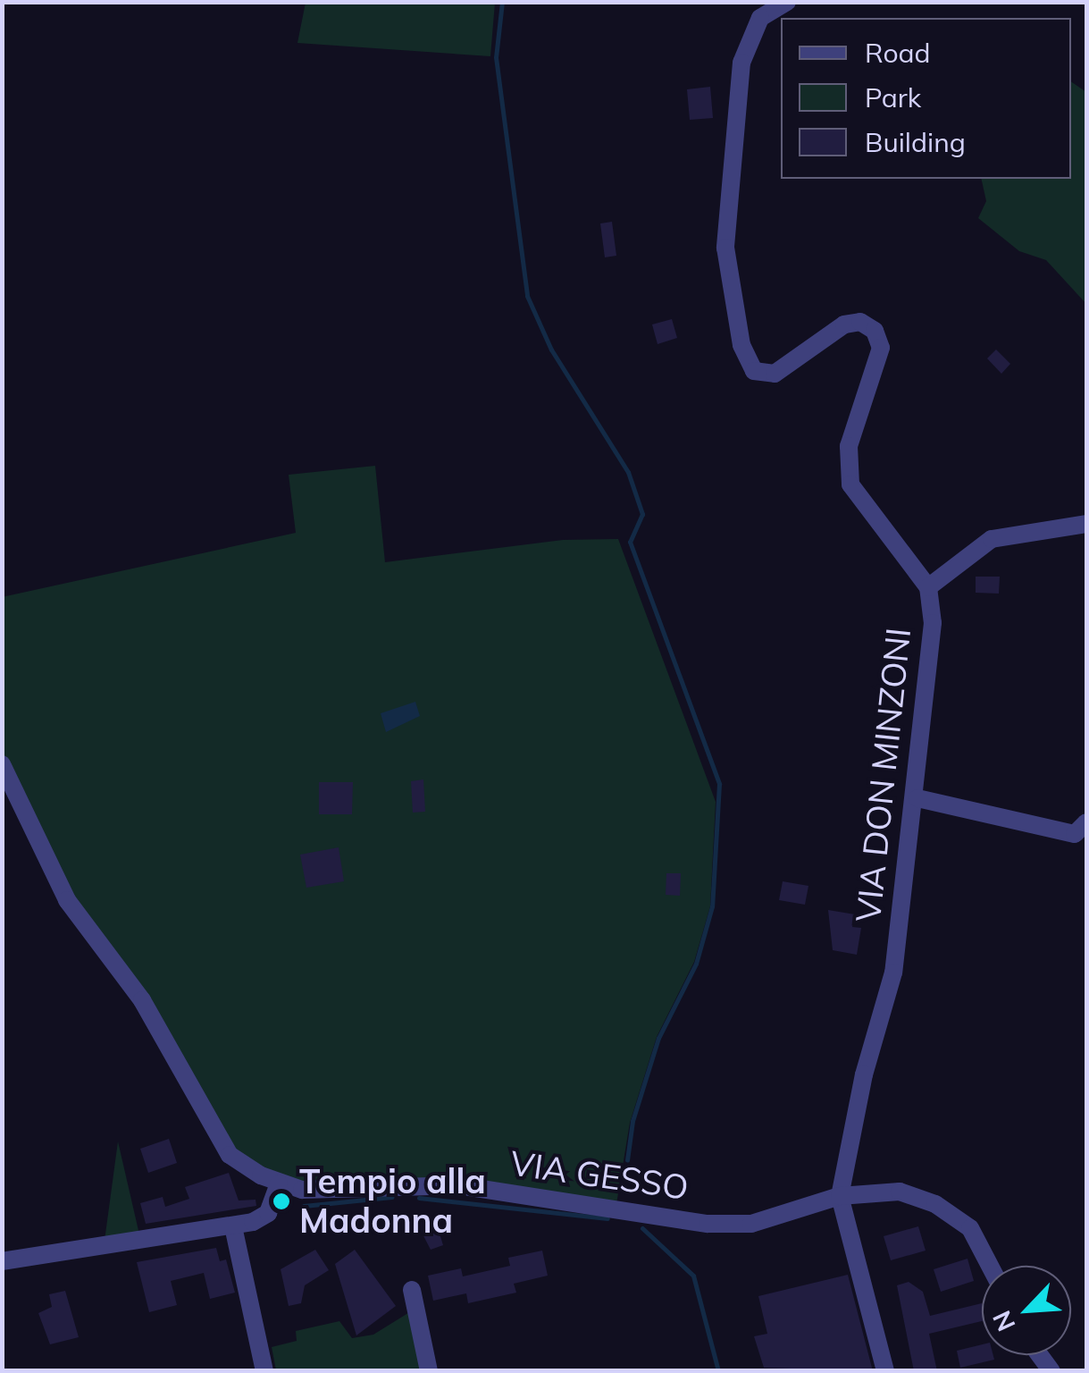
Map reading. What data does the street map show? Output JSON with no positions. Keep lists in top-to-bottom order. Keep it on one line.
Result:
{"streets":{"street":["VIA DON MINZONI","VIA GESSO"]},"crossings":[["VIA DON MINZONI","VIA GESSO"]],"places":["Tempio alla Madonna"],"legend":["Road","Park","Building"],"north":"bottom left"}
